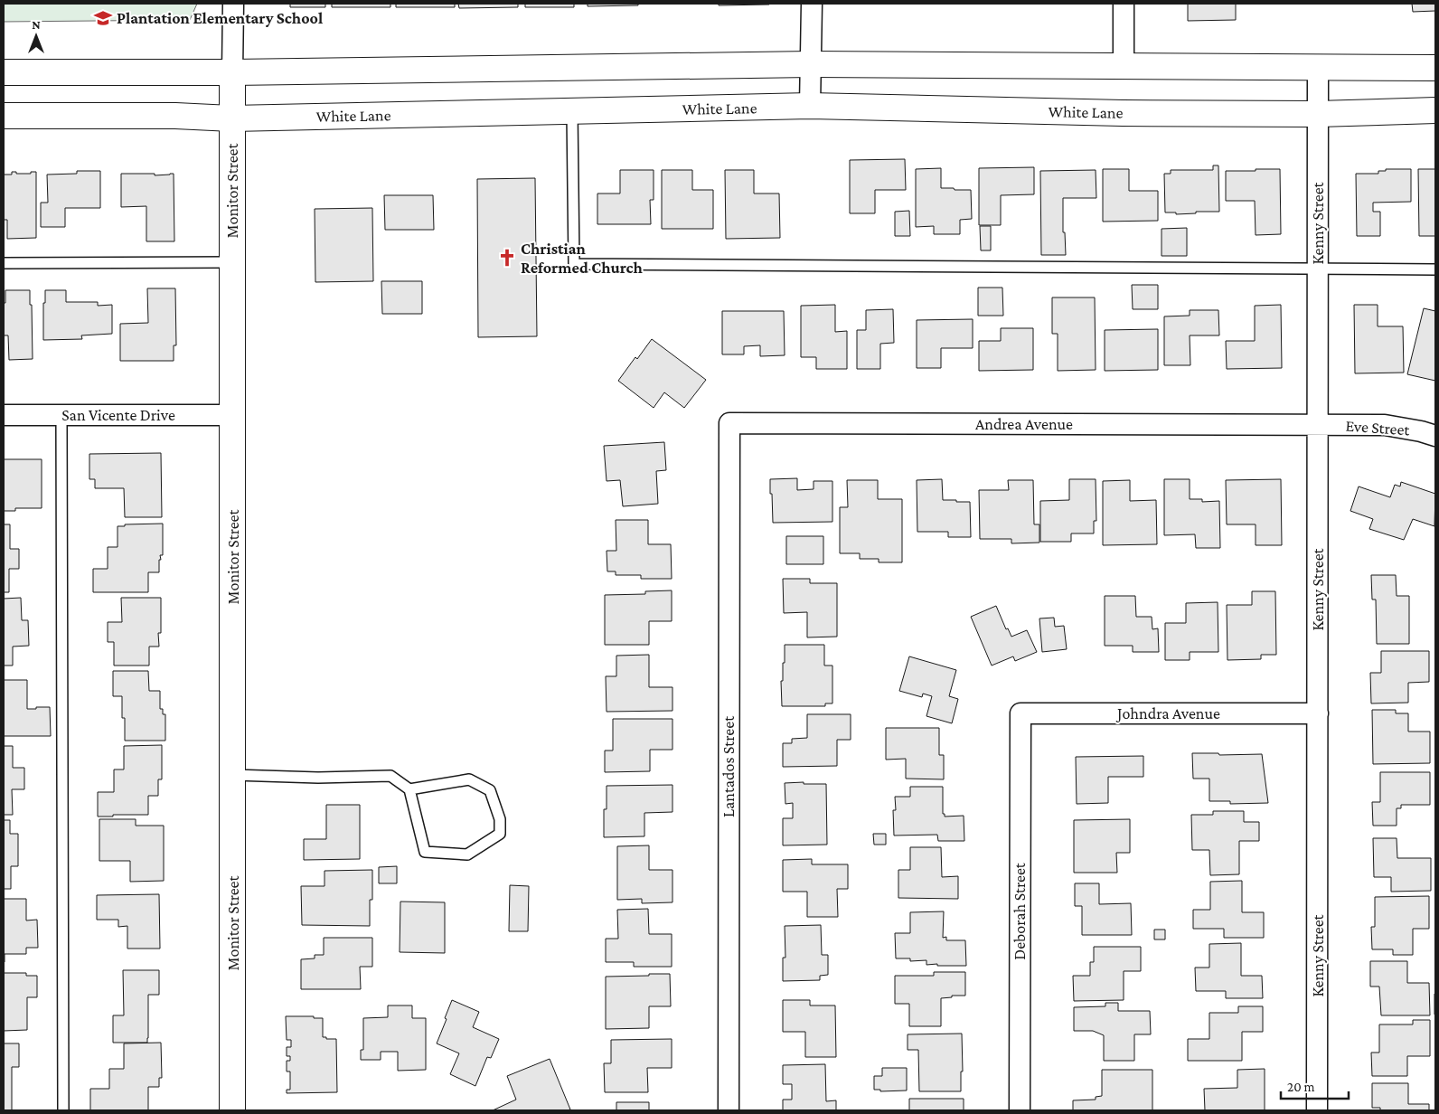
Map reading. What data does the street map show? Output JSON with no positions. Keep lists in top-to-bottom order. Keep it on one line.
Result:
{"streets":{"main road":["White Lane","Monitor Street"],"street":["Kenny Street","San Vicente Drive","Andrea Avenue","Eve Street","Johndra Avenue","Lantados Street","Deborah Street"]},"crossings":[["White Lane","Monitor Street"],["White Lane","Kenny Street"],["Monitor Street","San Vicente Drive"],["Kenny Street","Andrea Avenue"],["Kenny Street","Eve Street"],["Kenny Street","Johndra Avenue"],["Andrea Avenue","Eve Street"],["Andrea Avenue","Lantados Street"],["Johndra Avenue","Deborah Street"]],"places":{"school or university":["Plantation Elementary School"],"church":["Christian Reformed Church"]},"scale_bar":"20 m","north":"top"}
